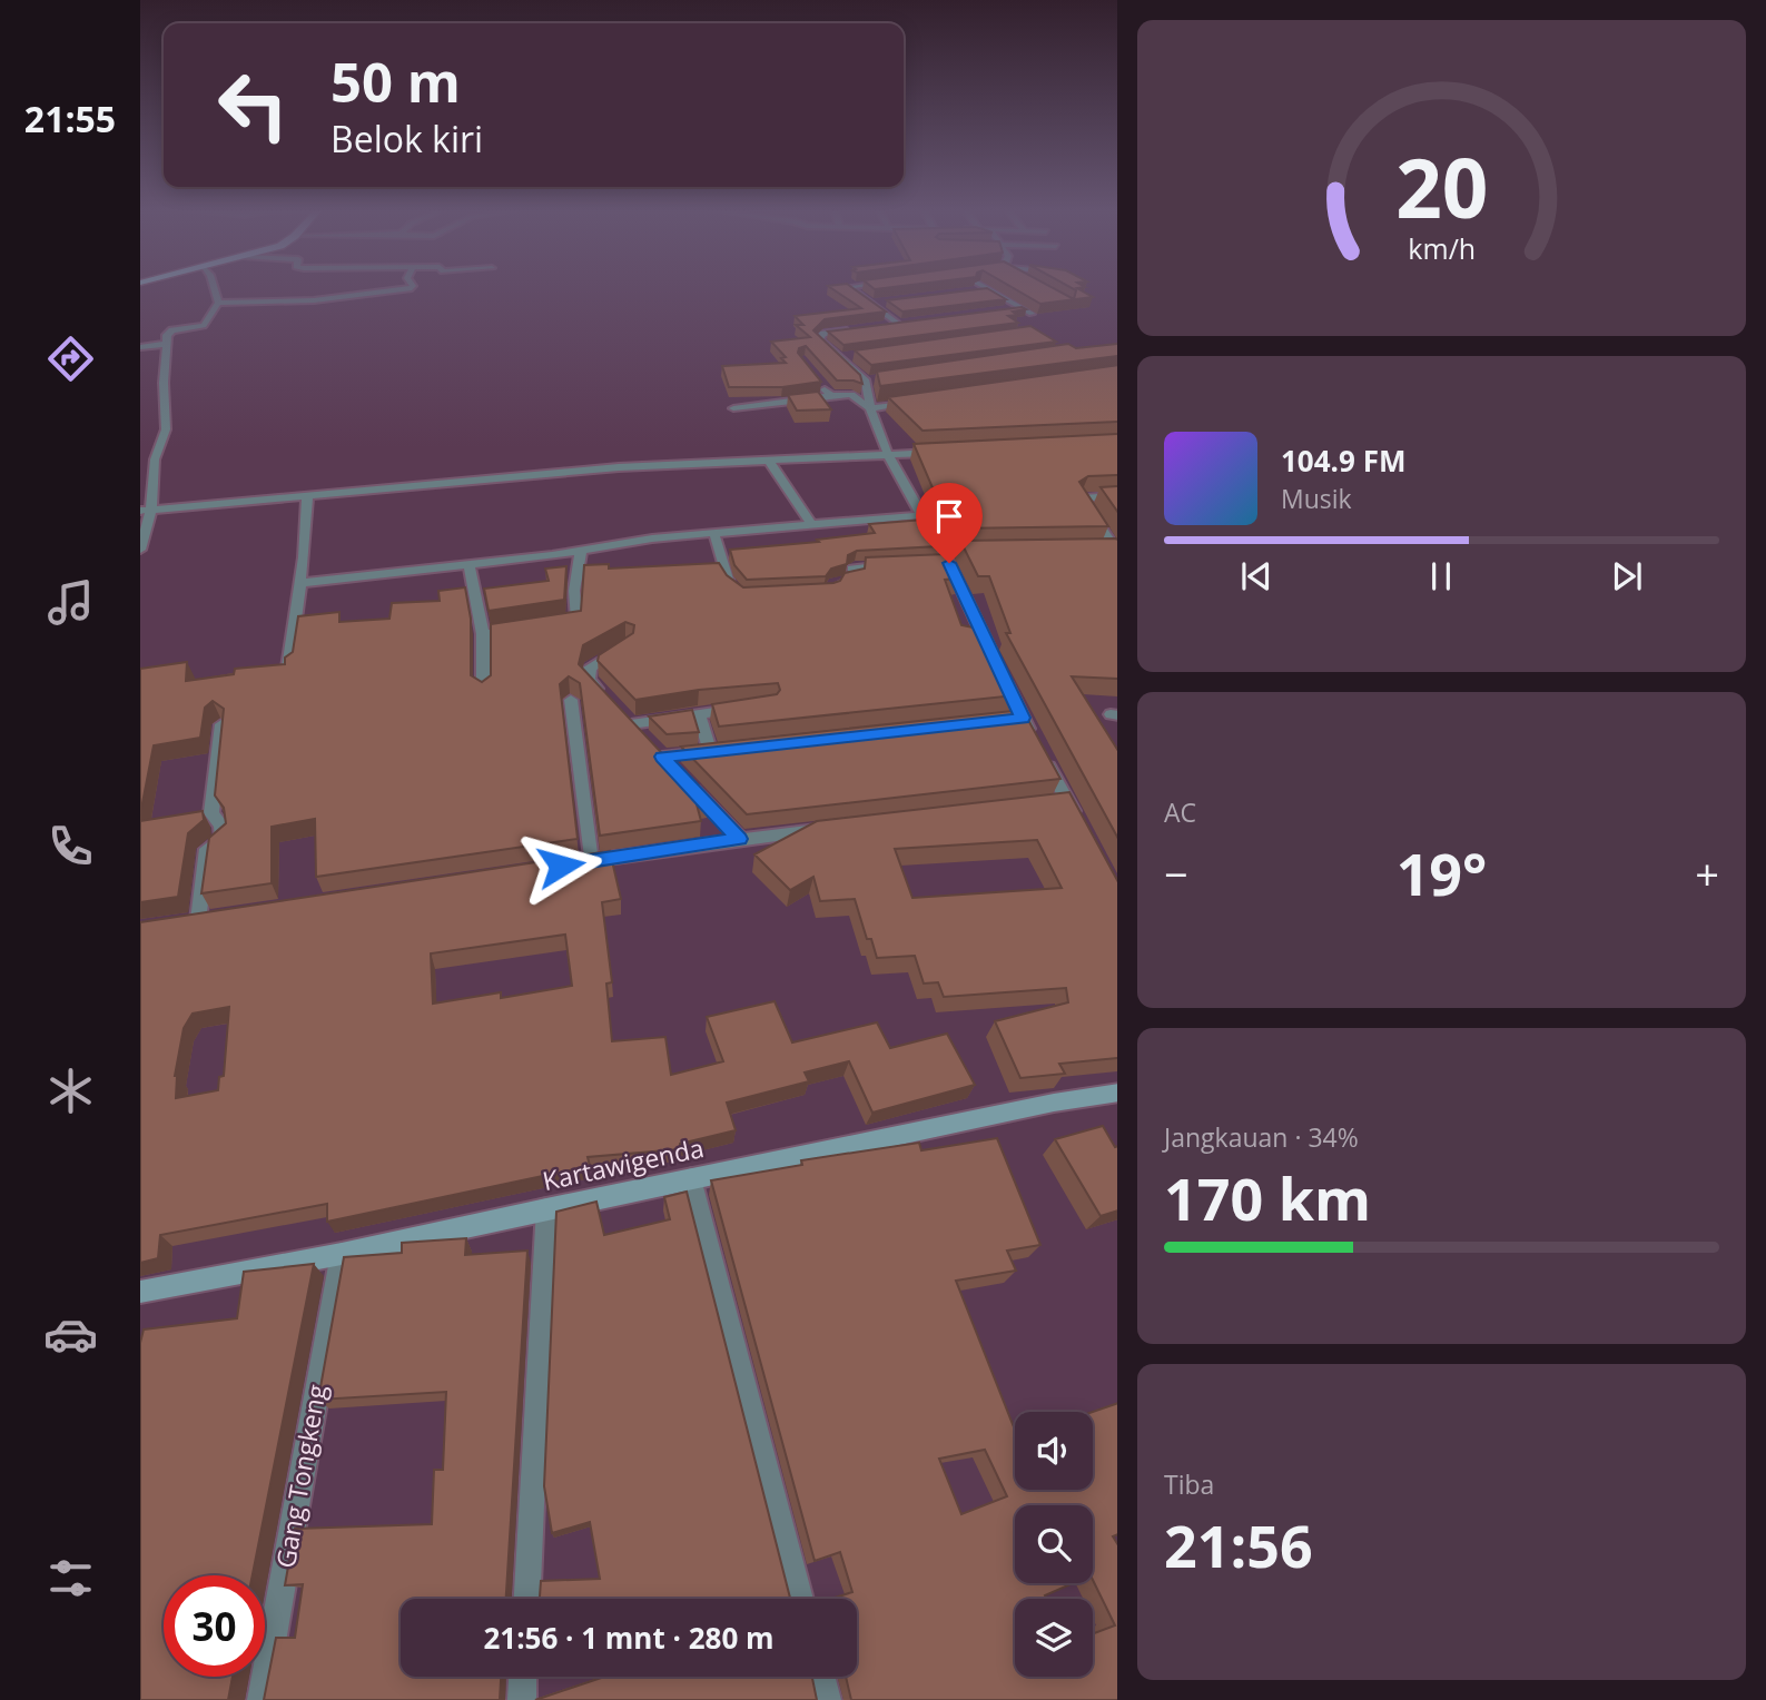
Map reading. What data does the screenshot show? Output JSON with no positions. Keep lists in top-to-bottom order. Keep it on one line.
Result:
{"streets":{"street":["Kartawigenda","Gang Tongkeng"]},"crossings":[["Kartawigenda","Gang Tongkeng"]],"page":{"tabs":"21:55","turn":["50 m","Belok kiri"],"song":["104.9 FM","Musik"],"tile":["AC",["Jangkauan · 34%","170 km"],["Tiba","21:56"]],"heat":["−","19°","+"],"limit":"30","trip":"21:56 · 1 mnt · 280 m","gauge":["20","km/h"]}}
